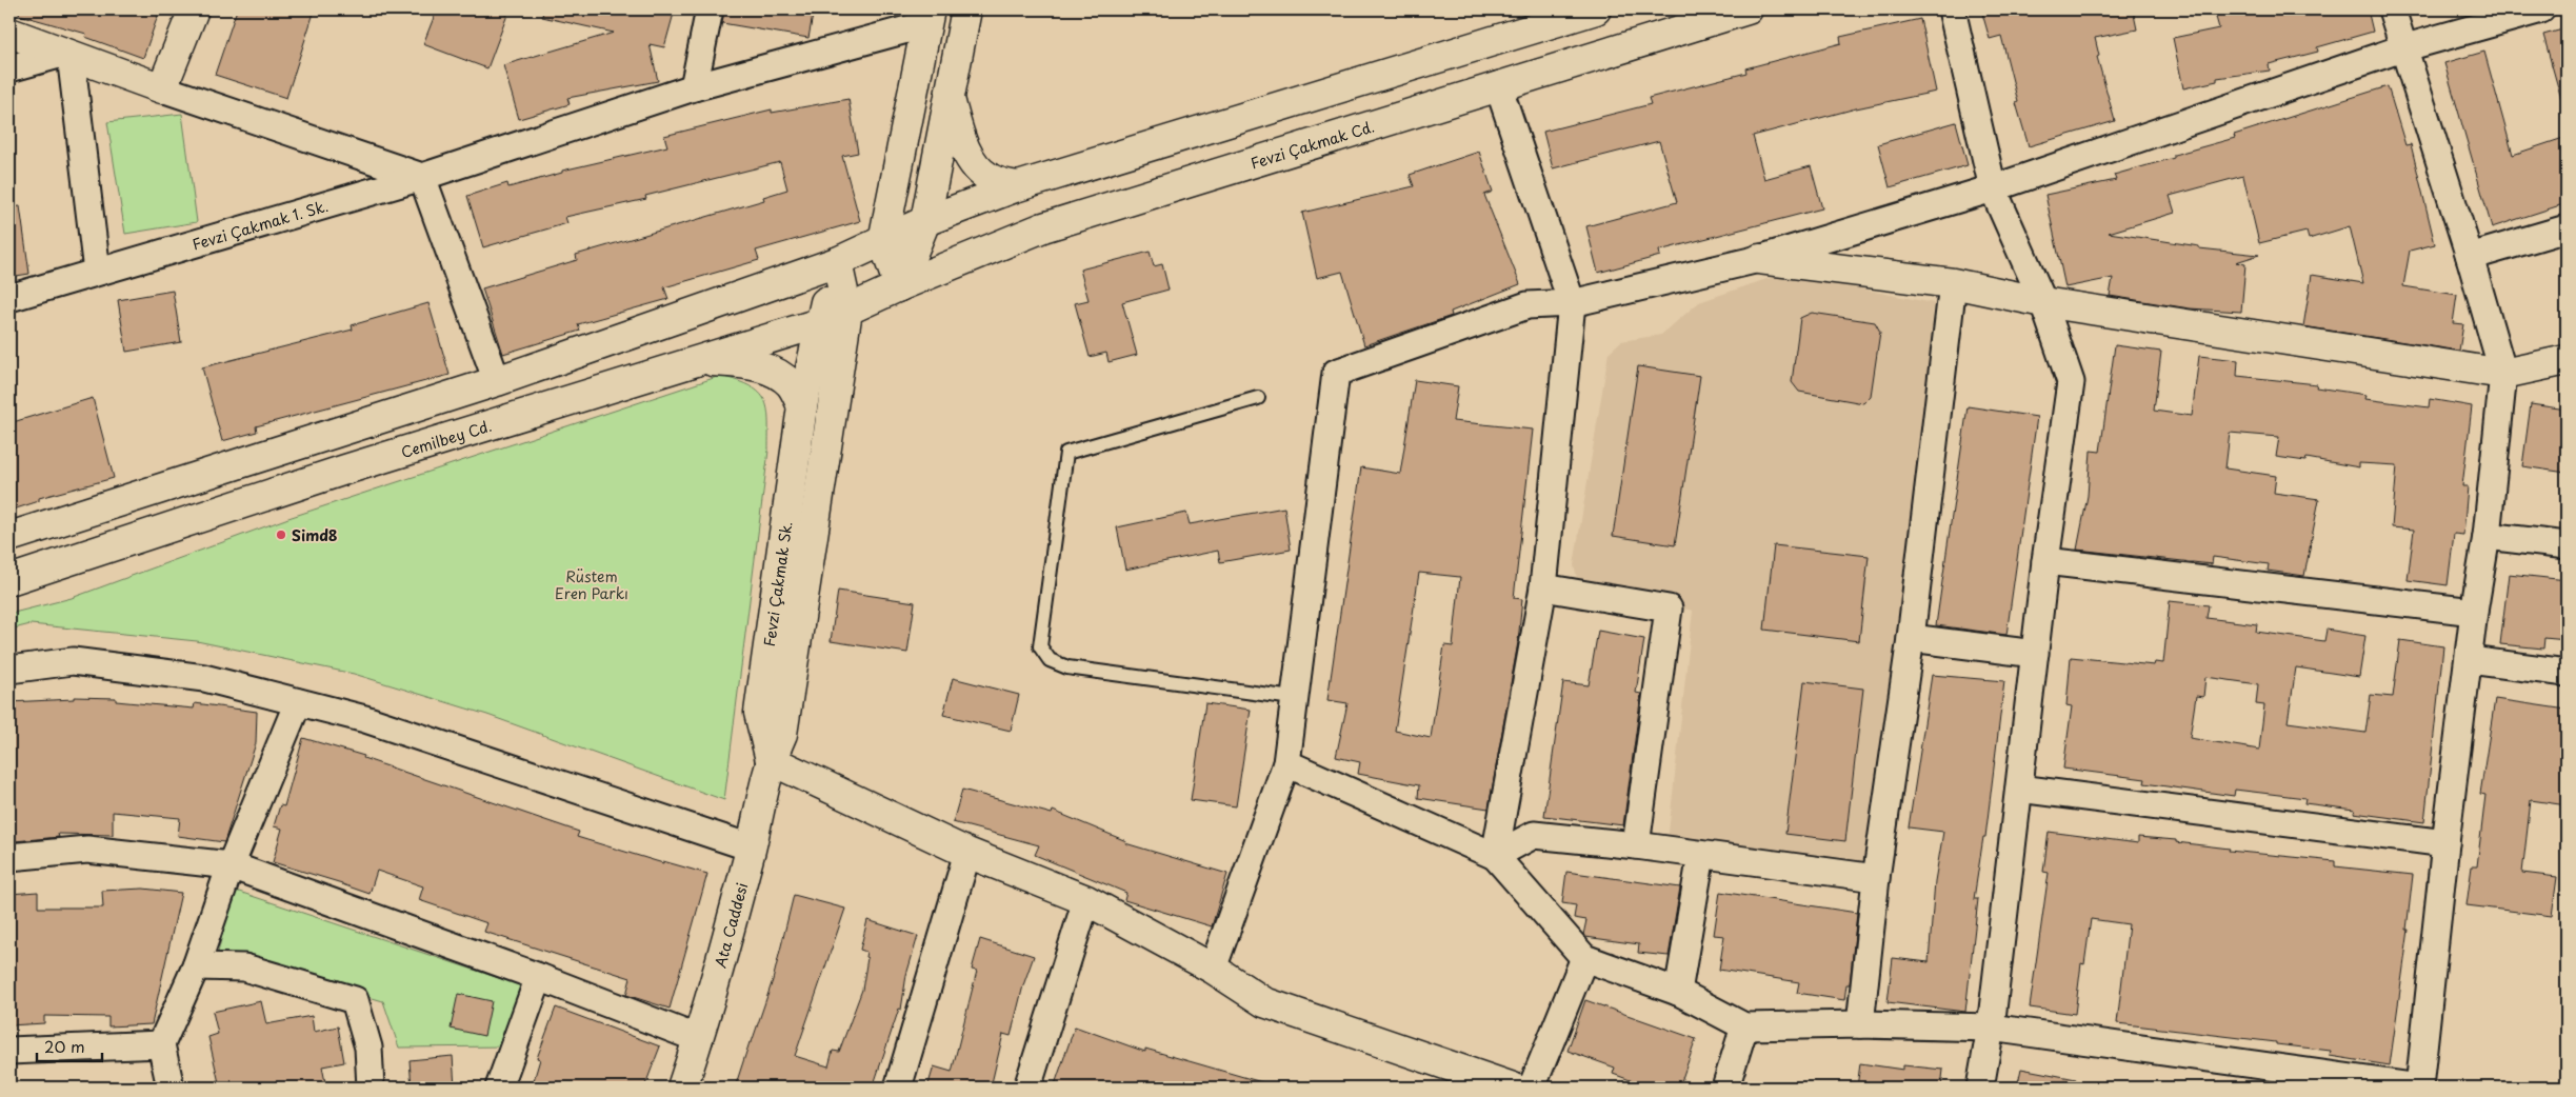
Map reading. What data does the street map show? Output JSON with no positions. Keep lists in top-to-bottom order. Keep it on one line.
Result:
{"streets":{"street":["Fevzi Çakmak Cd.","Fevzi Çakmak 1. Sk.","Cemilbey Cd.","Fevzi Çakmak Sk.","Ata Caddesi"]},"crossings":[["Fevzi Çakmak Cd.","Cemilbey Cd."],["Cemilbey Cd.","Fevzi Çakmak Sk."],["Cemilbey Cd.","Ata Caddesi"],["Fevzi Çakmak Sk.","Ata Caddesi"]],"parks":["Rüstem Eren Parkı"],"places":["Simd8"],"scale_bar":"20 m"}
